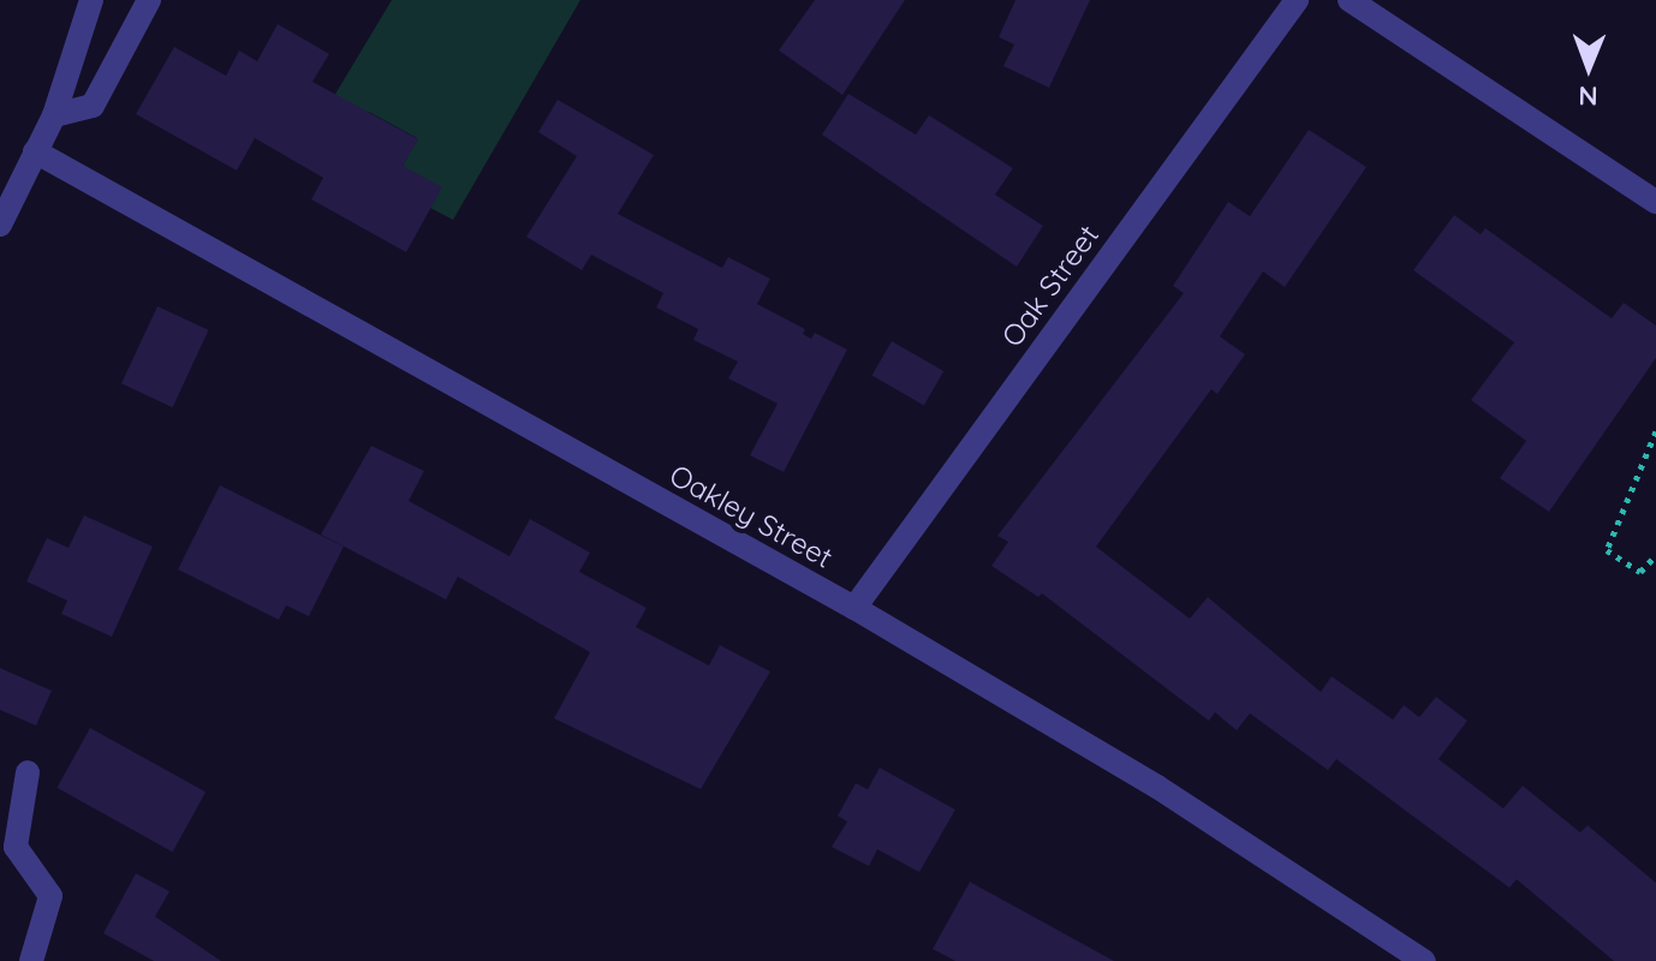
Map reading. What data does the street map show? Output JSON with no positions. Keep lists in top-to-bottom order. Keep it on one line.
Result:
{"streets":{"street":["Oak Street","Oakley Street"]},"crossings":[["Oak Street","Oakley Street"]],"north":"bottom"}
